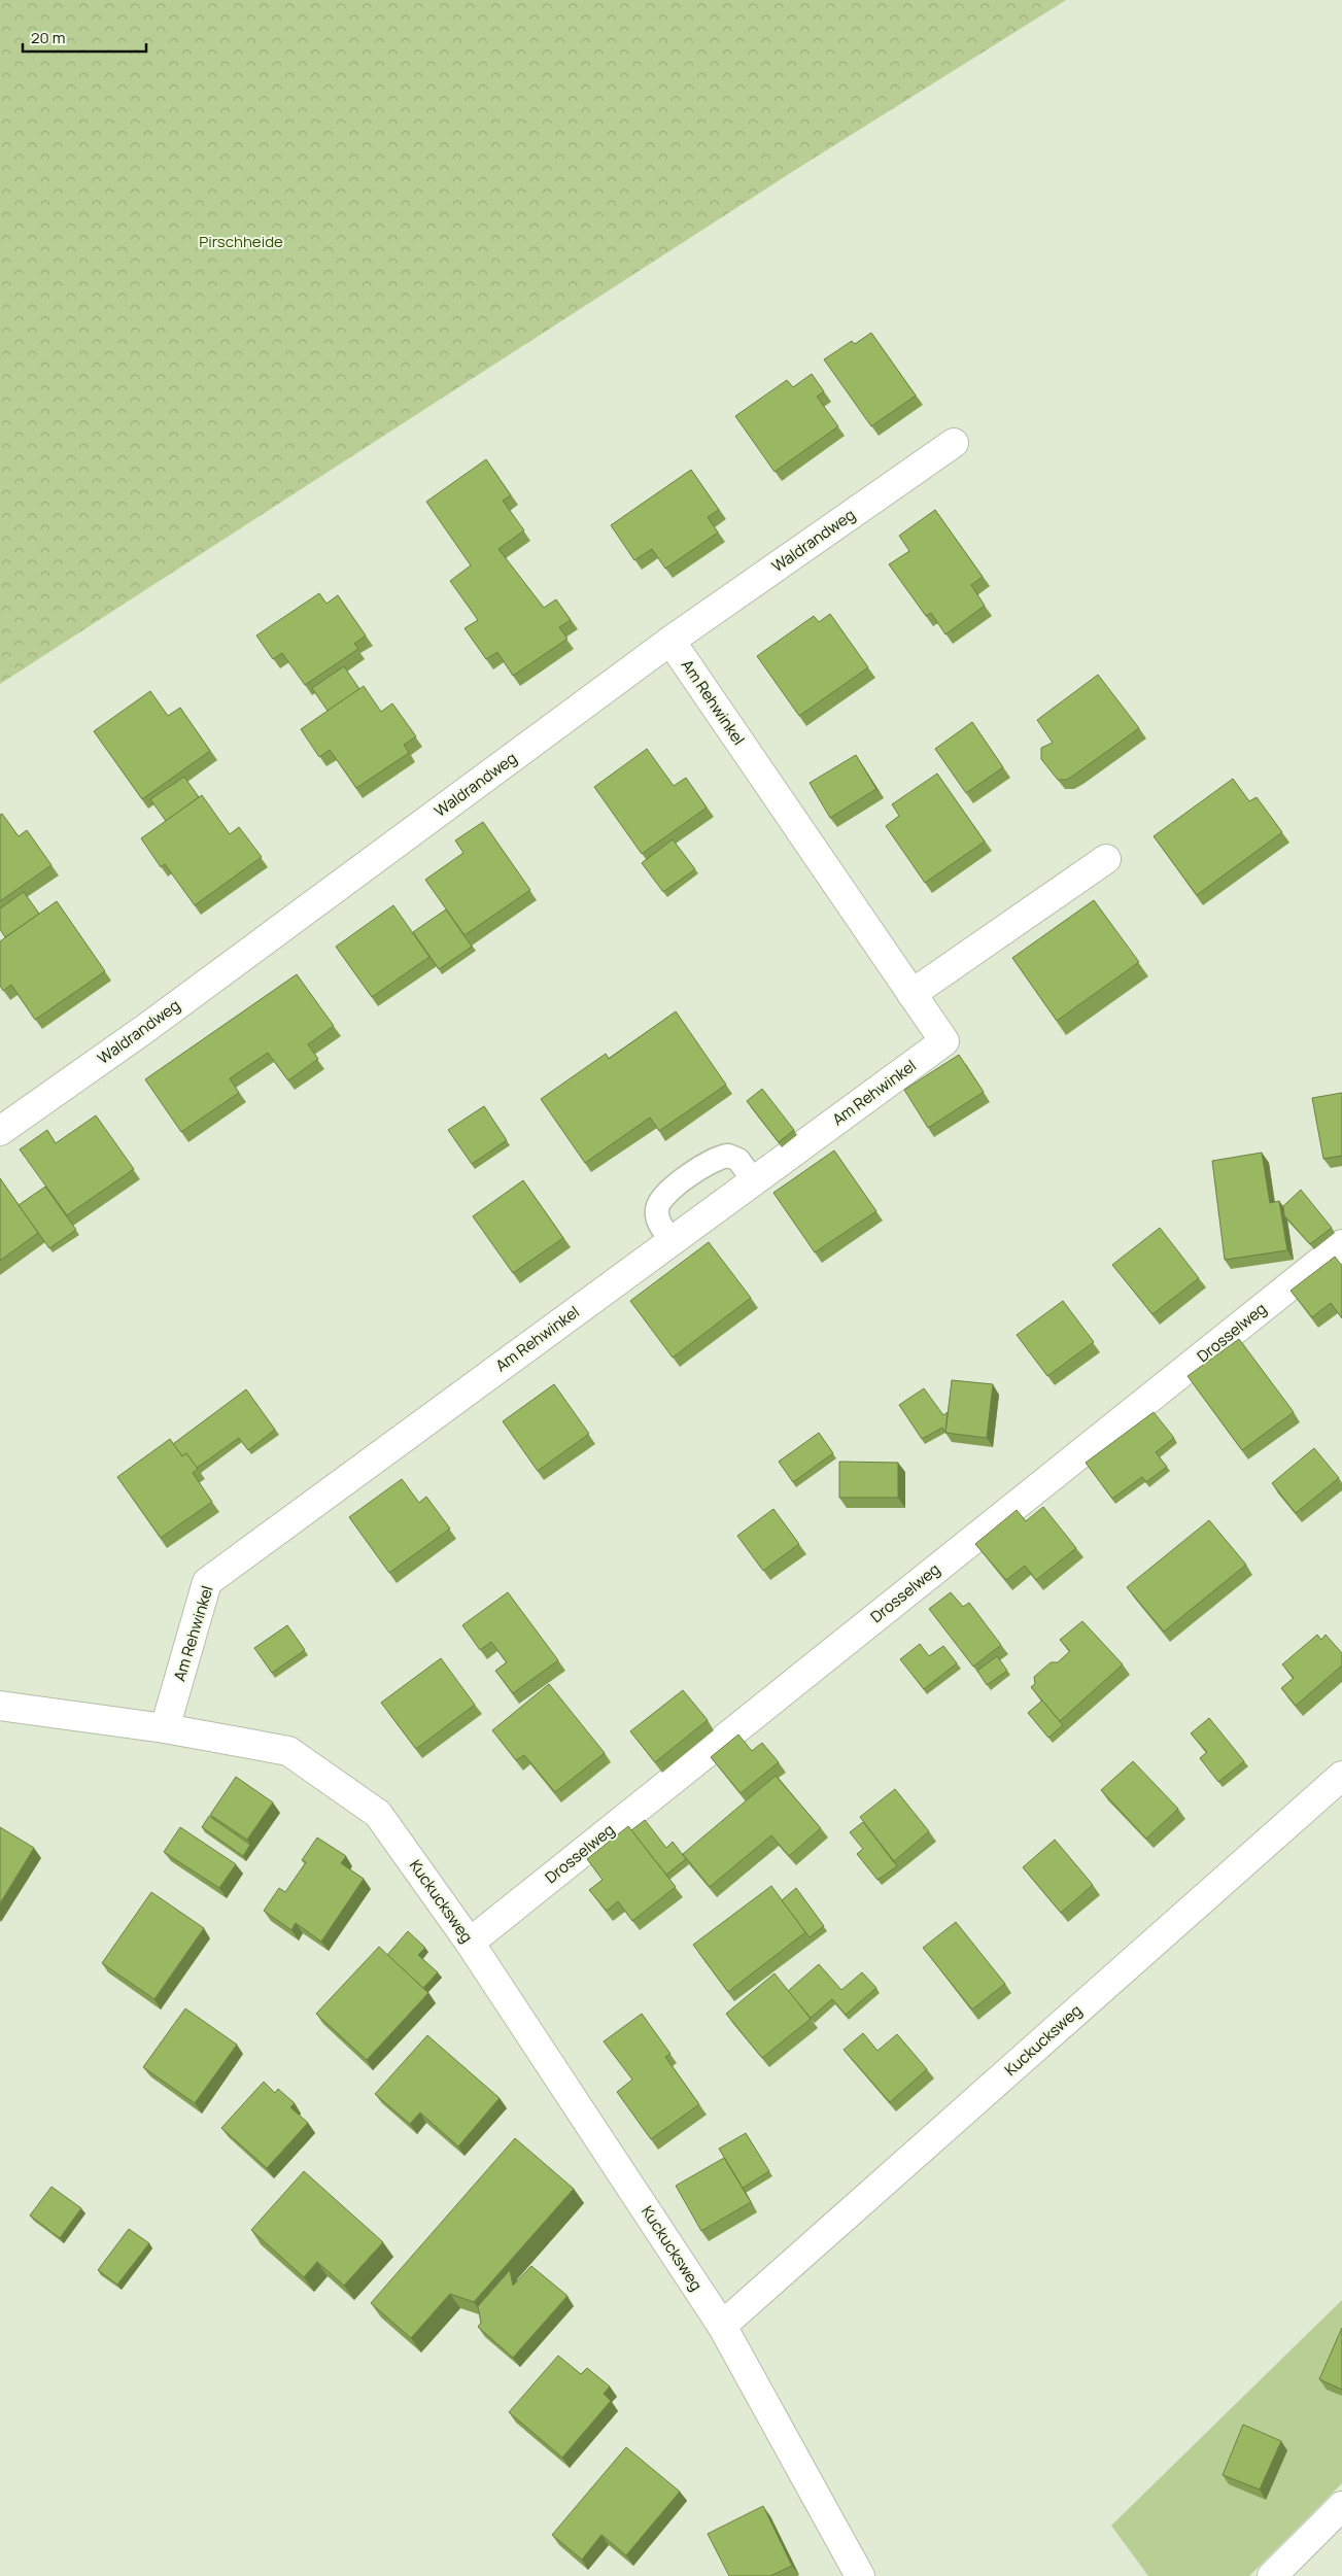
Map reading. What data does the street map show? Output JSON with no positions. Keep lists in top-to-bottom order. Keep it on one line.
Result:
{"streets":{"street":["Waldrandweg","Am Rehwinkel","Drosselweg","Kuckucksweg"]},"crossings":[["Waldrandweg","Am Rehwinkel"],["Am Rehwinkel","Kuckucksweg"],["Drosselweg","Kuckucksweg"]],"parks":["Pirschheide"],"scale_bar":"20 m"}
